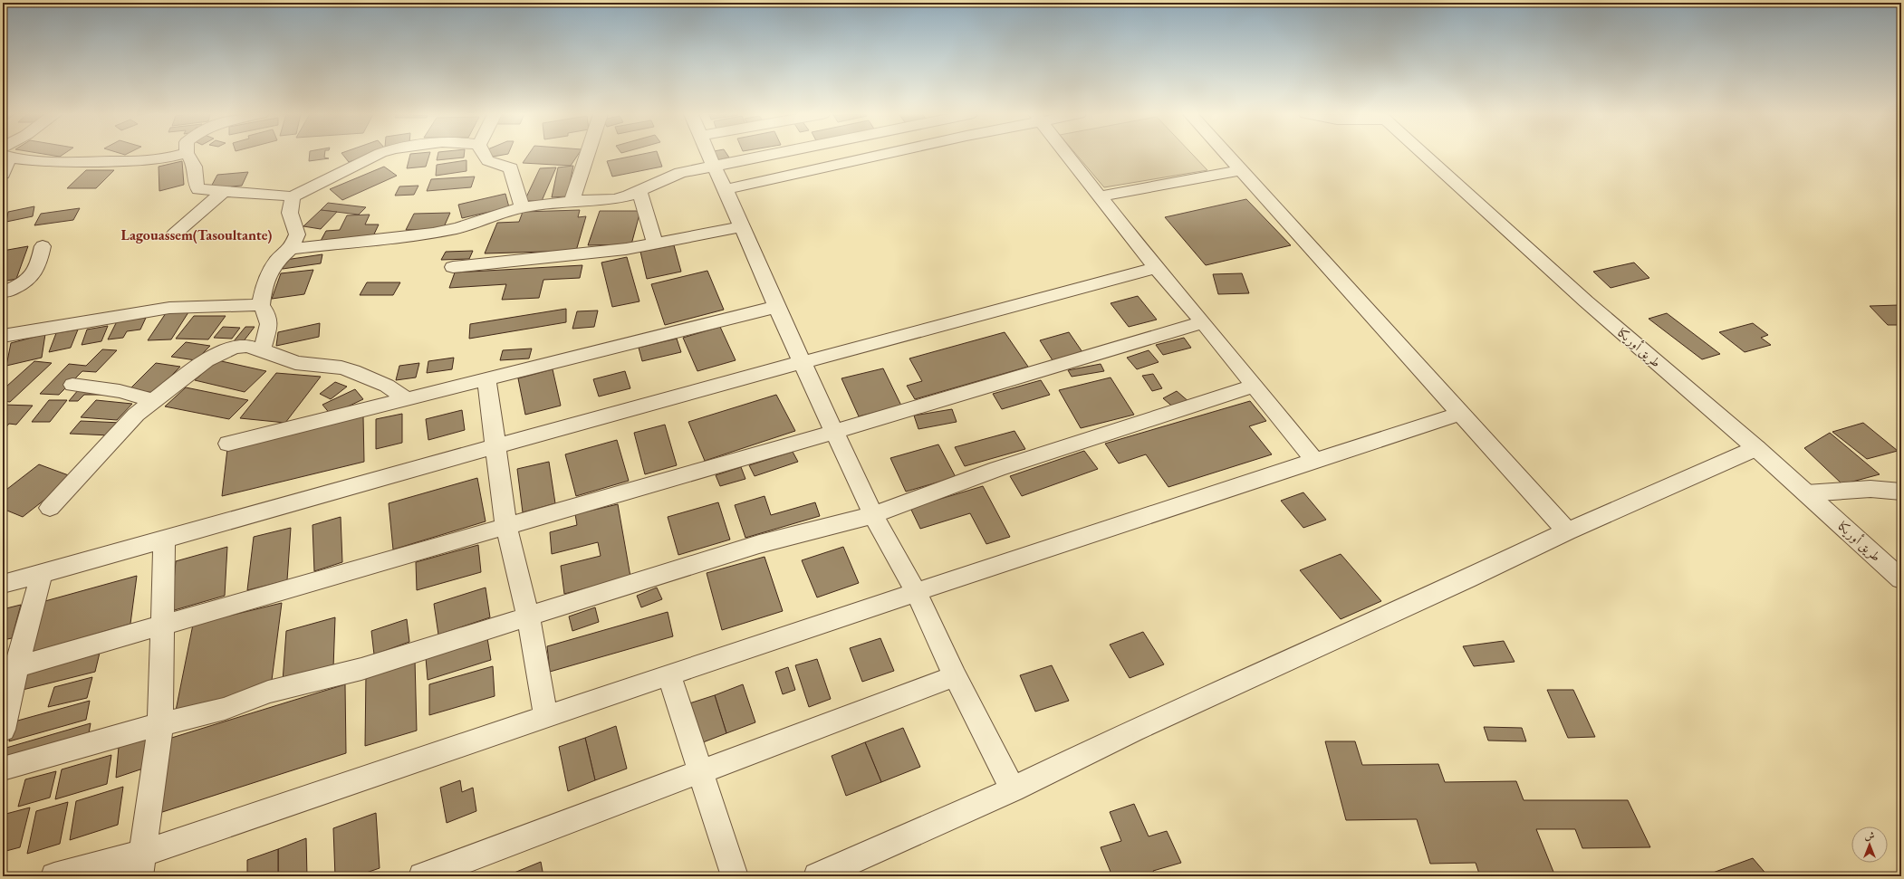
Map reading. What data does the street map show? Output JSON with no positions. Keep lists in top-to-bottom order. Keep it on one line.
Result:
{"streets":{"street":["طريق أوريكا"]},"districts":["Lagouassem(Tasoultante)"],"north":"top"}
